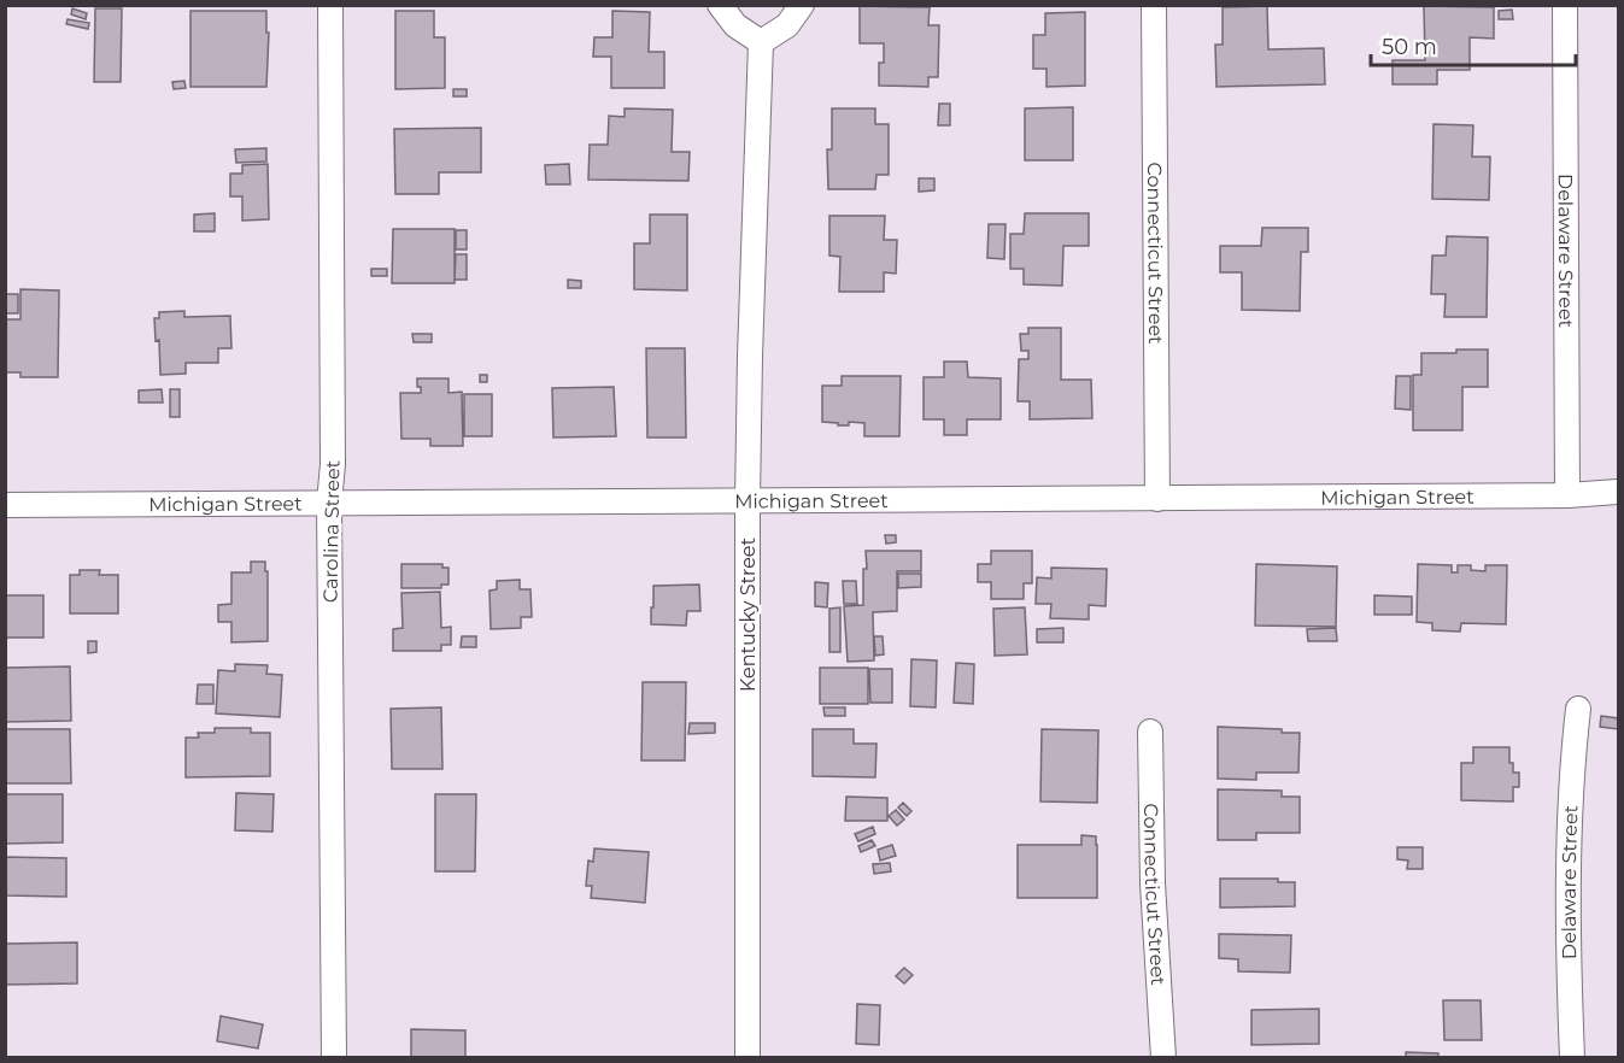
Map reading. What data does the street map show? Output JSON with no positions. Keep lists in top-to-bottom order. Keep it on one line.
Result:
{"streets":{"street":["Delaware Street","Connecticut Street","Michigan Street","Carolina Street","Kentucky Street"]},"crossings":[["Delaware Street","Michigan Street"],["Connecticut Street","Michigan Street"],["Michigan Street","Carolina Street"],["Michigan Street","Kentucky Street"]],"scale_bar":"50 m"}
